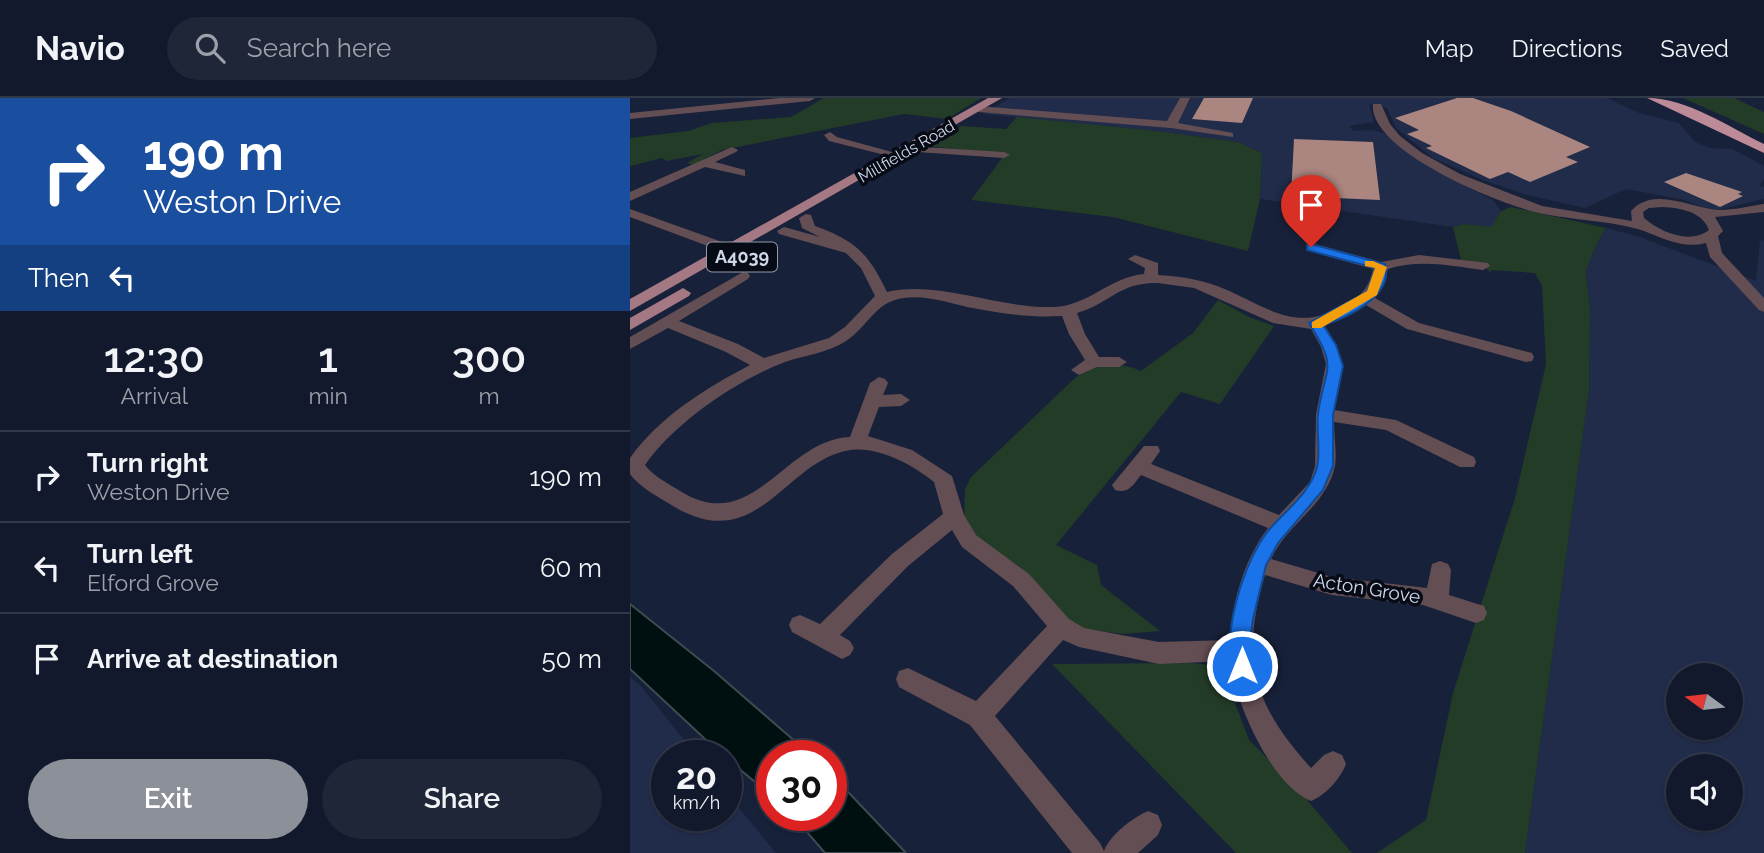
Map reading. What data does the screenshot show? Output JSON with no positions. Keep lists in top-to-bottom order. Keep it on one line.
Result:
{"streets":{"main road":["Millfields Road","A4039"],"street":["Acton Grove"]},"north":"left","page":{"header":"Navio","search":"Search here","nav":["Map","Directions","Saved"],"turn":["190 m","Weston Drive"],"then":"Then","eta":["12:30","Arrival","1","min","300","m"],"list":[{"name":"Turn right","note":"Weston Drive","value":"190 m"},{"name":"Turn left","note":"Elford Grove","value":"60 m"},{"name":"Arrive at destination","value":"50 m"}],"speed":"20 km/h","limit":"30","buttons":["Exit","Share"]}}
